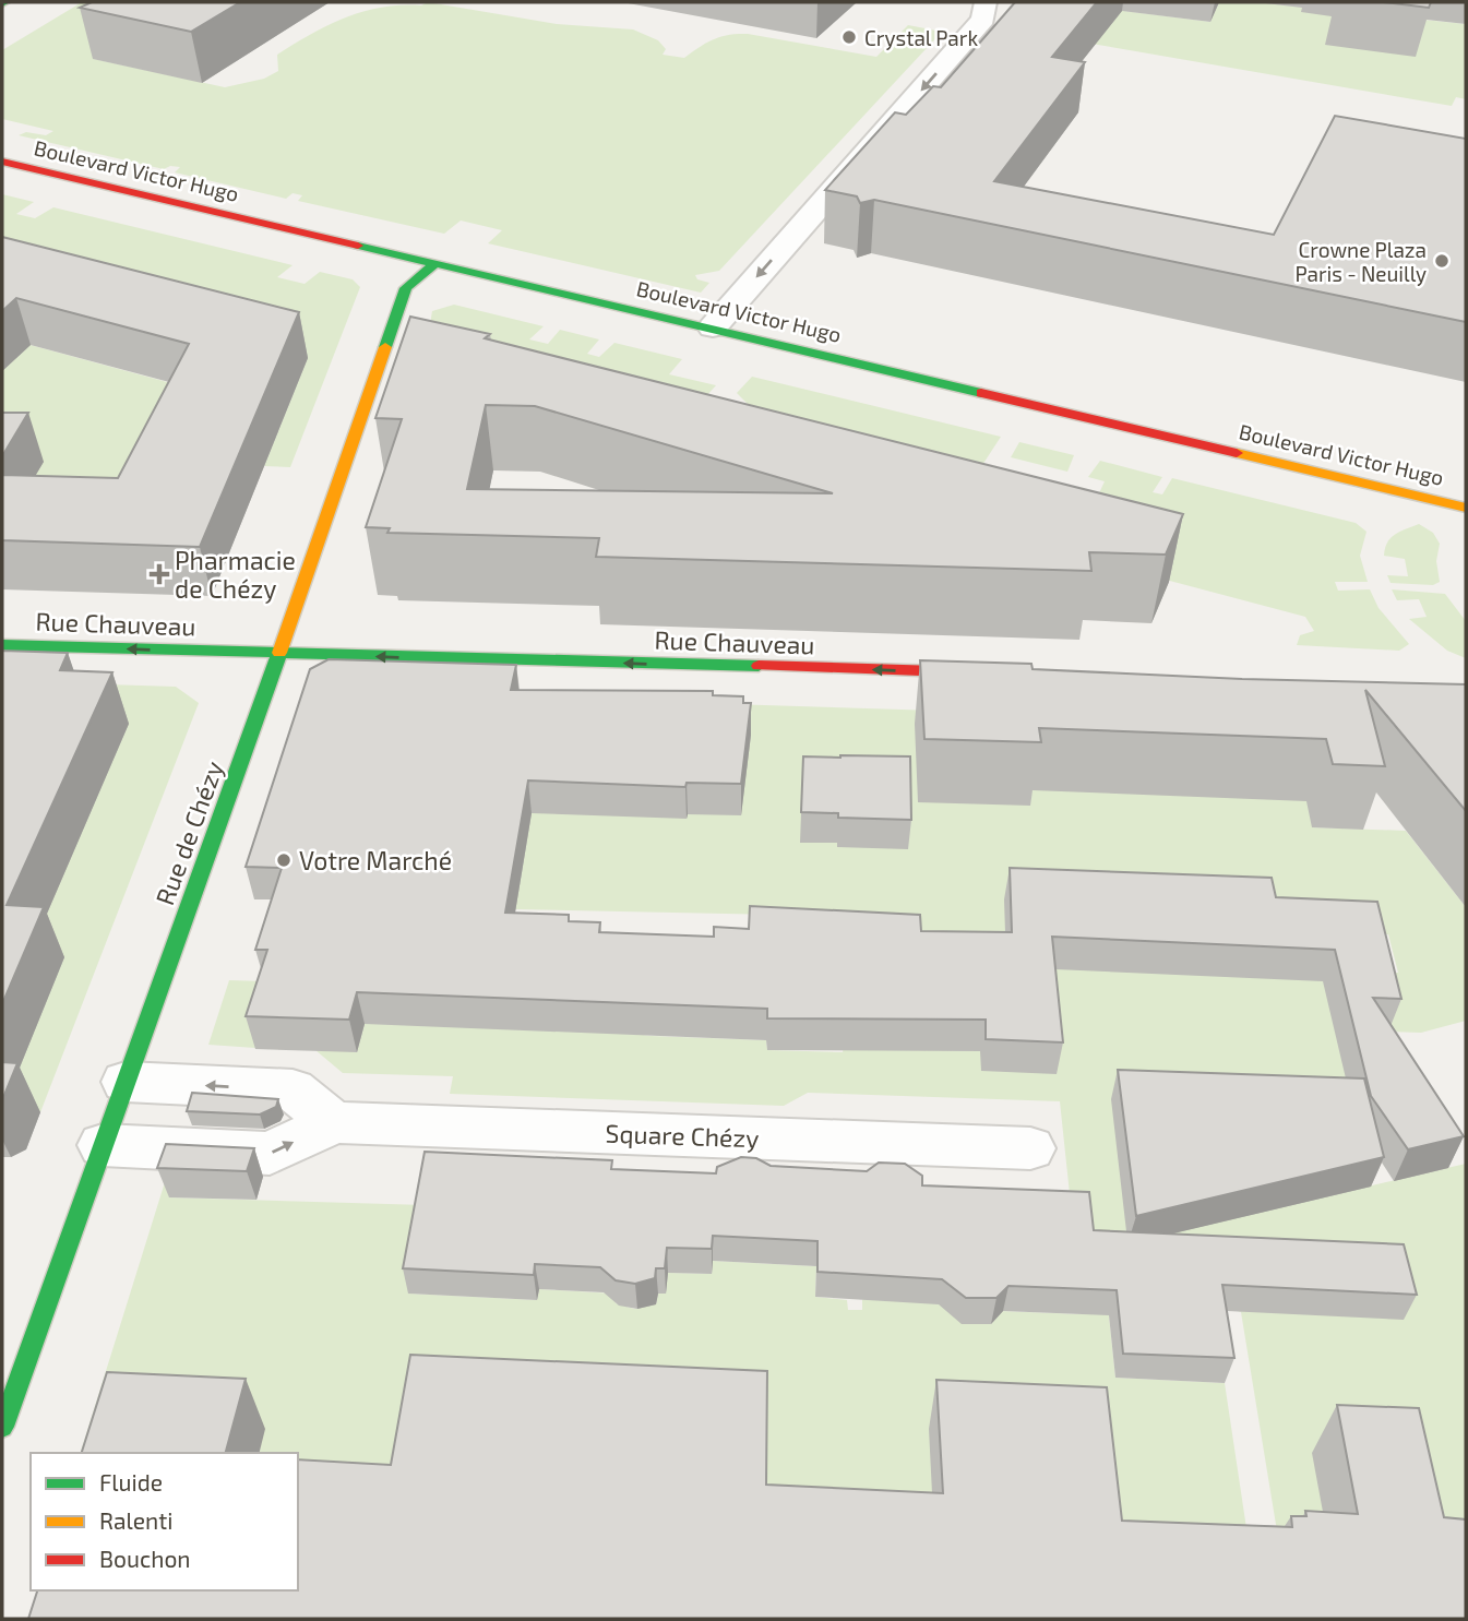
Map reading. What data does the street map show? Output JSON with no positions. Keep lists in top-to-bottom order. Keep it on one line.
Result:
{"streets":{"street":["Boulevard Victor Hugo","Rue Chauveau","Rue de Chézy","Square Chézy"]},"crossings":[["Boulevard Victor Hugo","Rue de Chézy"],["Rue Chauveau","Rue de Chézy"]],"one_way":["Rue Chauveau"],"places":{"other":["Crystal Park","Crowne Plaza Paris - Neuilly","Votre Marché"],"health":["Pharmacie de Chézy"]},"legend":["Fluide","Ralenti","Bouchon"]}
